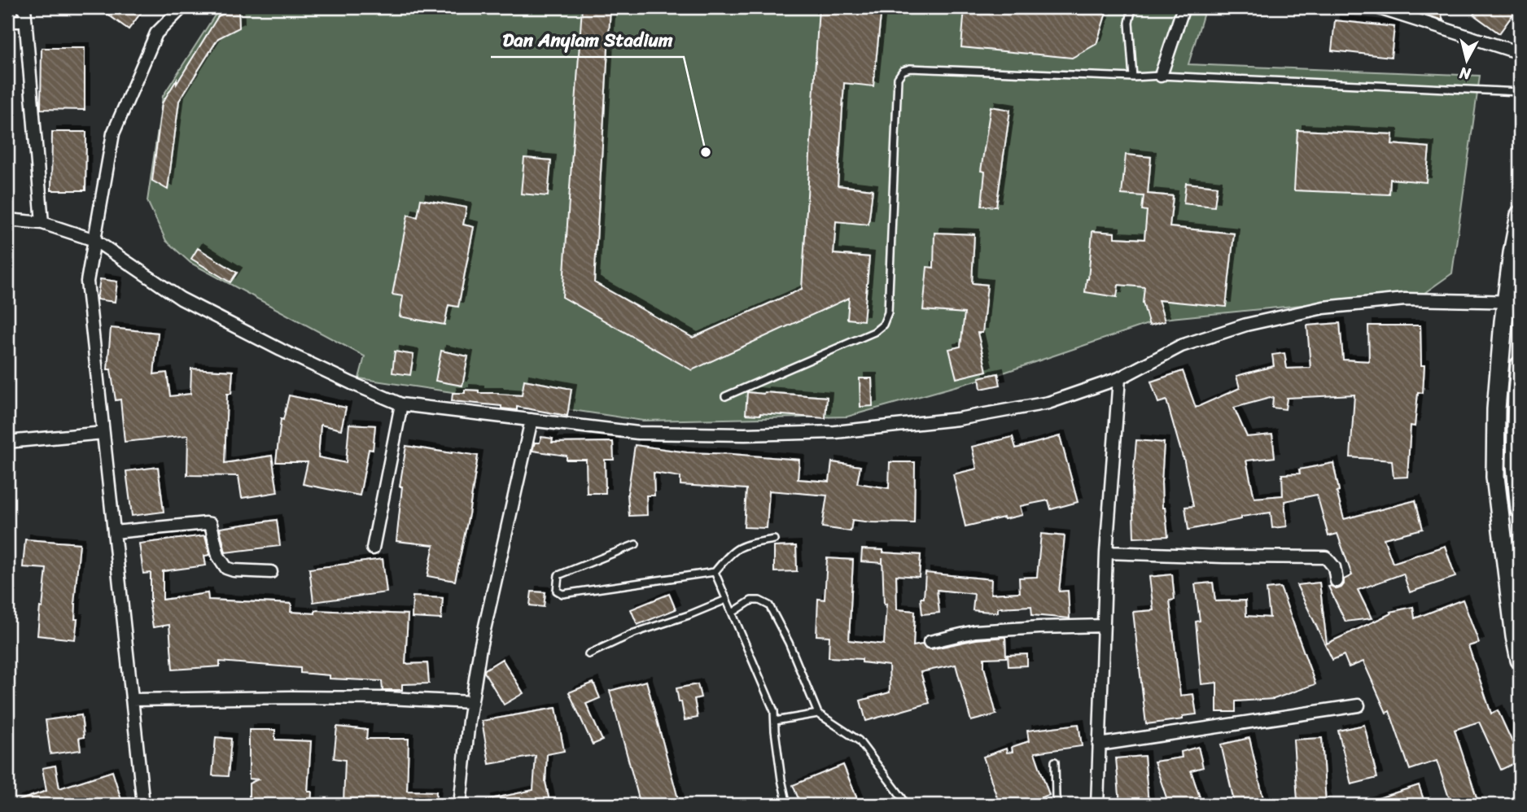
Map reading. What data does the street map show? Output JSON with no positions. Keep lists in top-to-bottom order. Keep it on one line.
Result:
{"places":["Dan Anyiam Stadium"],"north":"bottom"}
